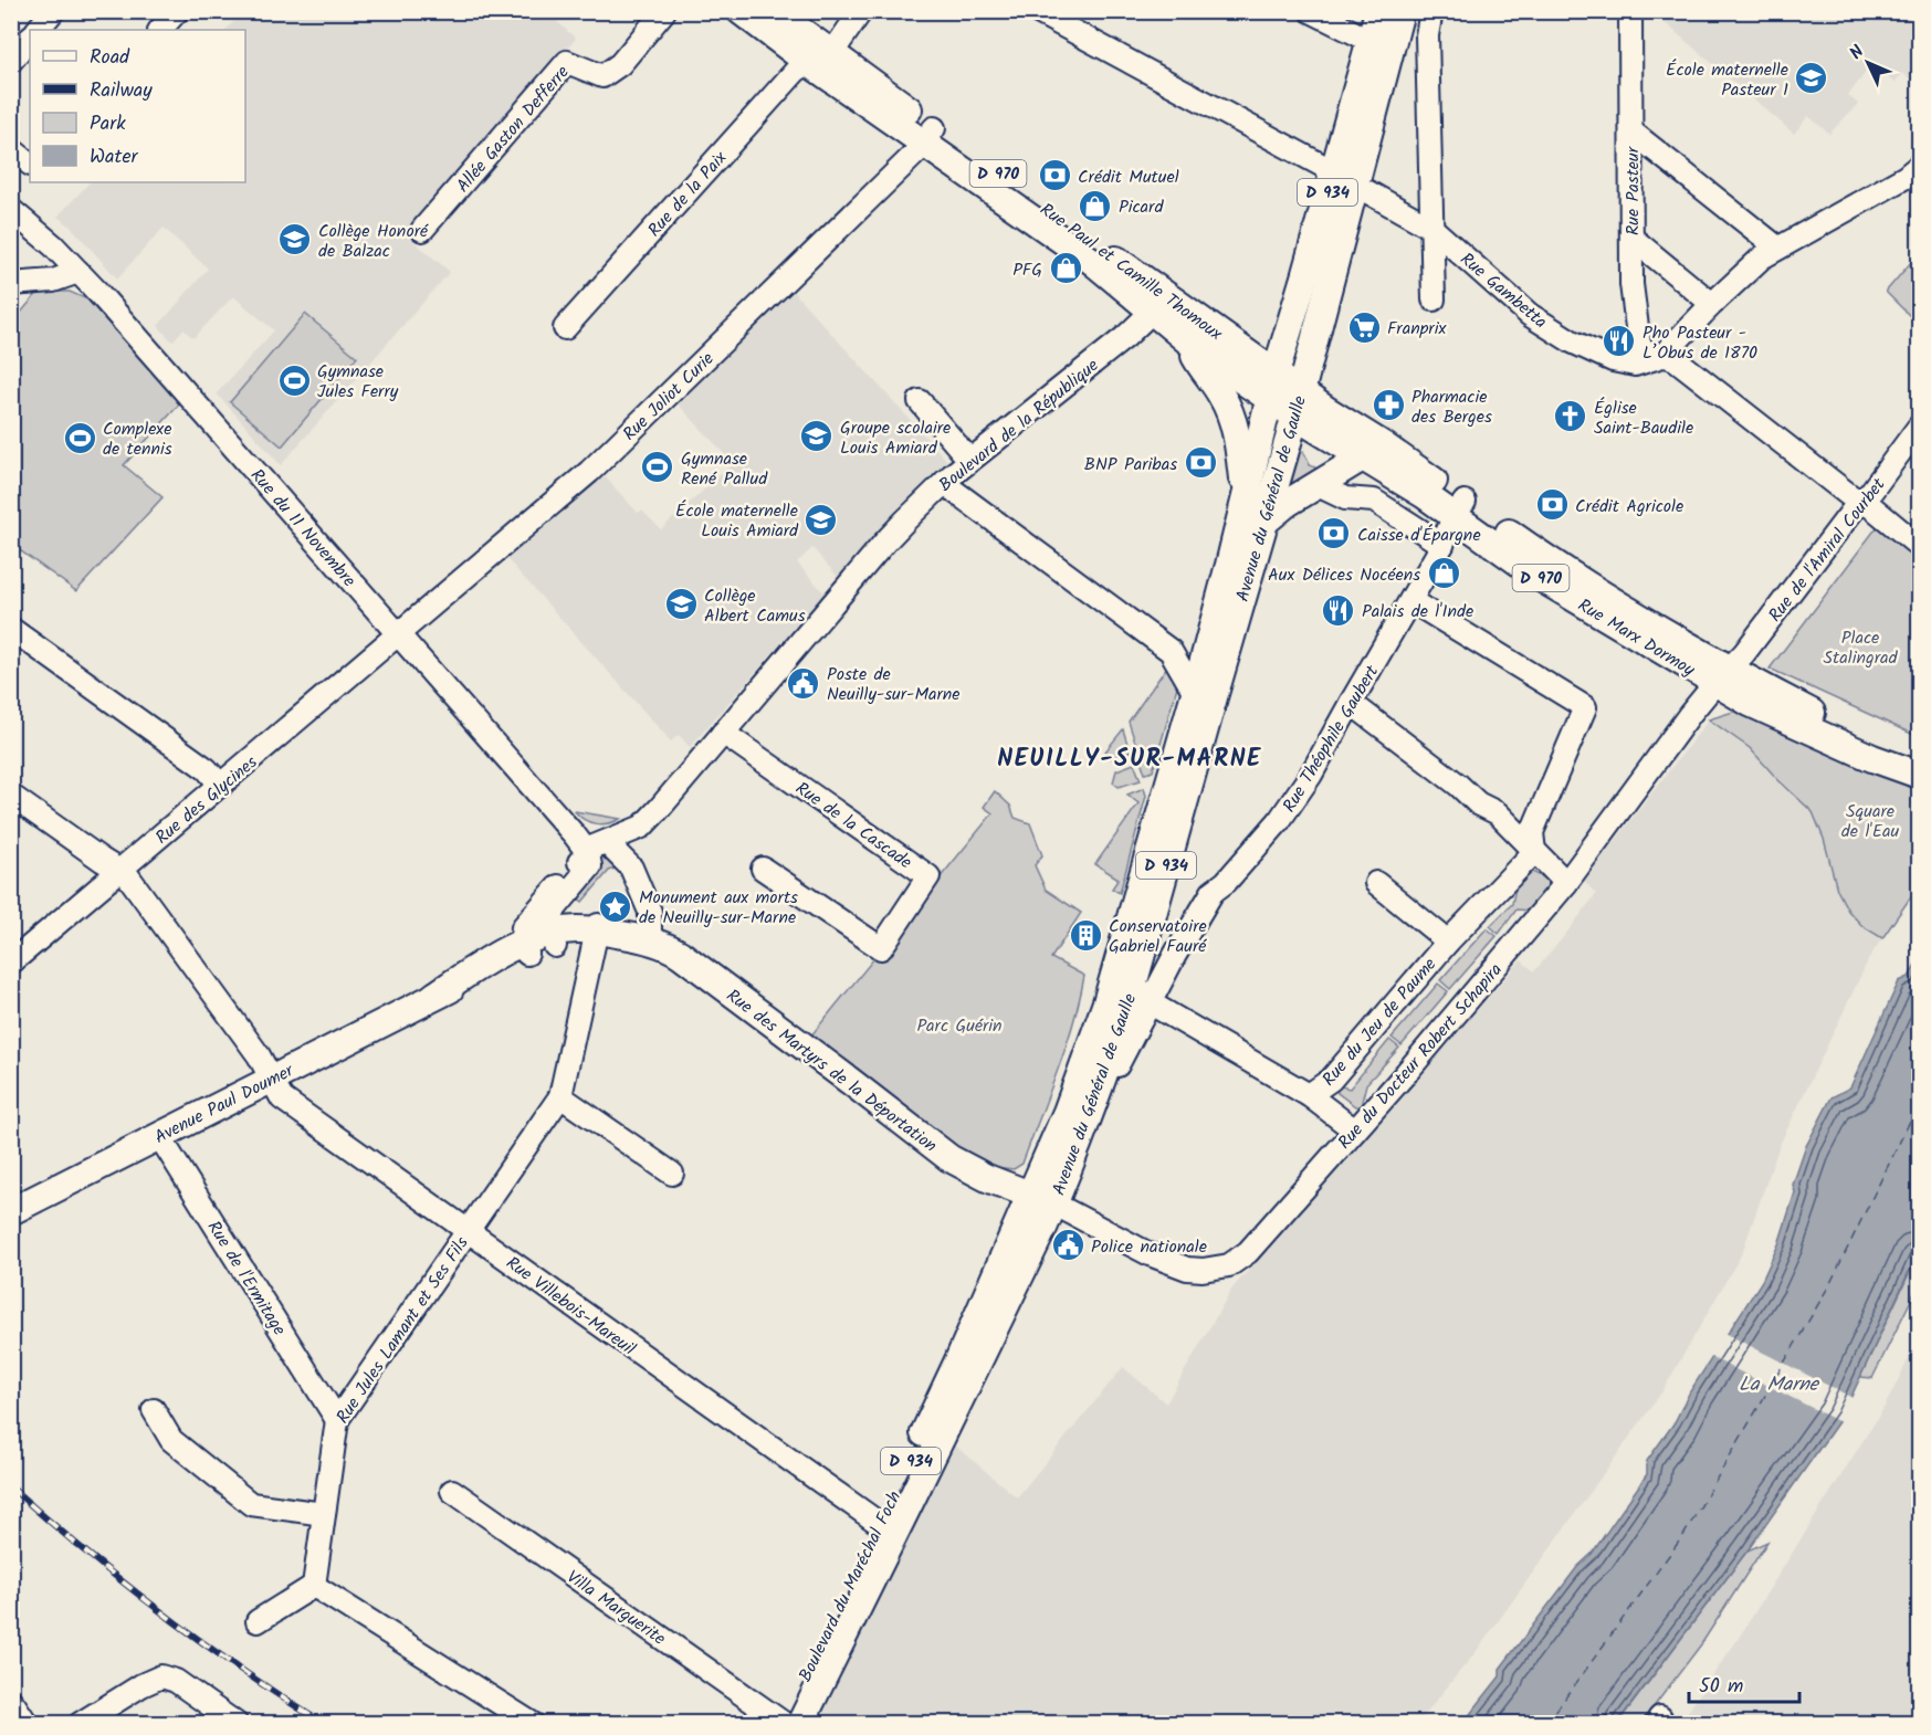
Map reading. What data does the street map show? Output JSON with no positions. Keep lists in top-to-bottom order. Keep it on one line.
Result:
{"streets":{"main road":["D 970","D 934","Rue Paul et Camille Thomoux","Avenue du Général de Gaulle","Rue Marx Dormoy","Rue des Martyrs de la Déportation","Avenue Paul Doumer","Boulevard du Maréchal Foch"],"street":["Allée Gaston Defferre","Rue Pasteur","Rue de la Paix","Rue Gambetta","Rue Joliot Curie","Boulevard de la République","Rue du 11 Novembre","Rue de l'Amiral Courbet","Rue Théophile Gaubert","Rue des Glycines","Rue de la Cascade","Rue du Jeu de Paume","Rue du Docteur Robert Schapira","Rue de l'Ermitage","Rue Villebois-Mareuil","Rue Jules Lamant et Ses Fils","Villa Marguerite"]},"crossings":[["Rue Pasteur","Rue Gambetta"],["Rue de la Paix","Rue Paul et Camille Thomoux"],["Rue Paul et Camille Thomoux","Rue Joliot Curie"],["Rue Paul et Camille Thomoux","Boulevard de la République"],["Rue Paul et Camille Thomoux","Avenue du Général de Gaulle"],["Rue Paul et Camille Thomoux","Rue Marx Dormoy"],["Rue Gambetta","Avenue du Général de Gaulle"],["Rue Joliot Curie","Rue du 11 Novembre"],["Rue Joliot Curie","Rue des Glycines"],["Boulevard de la République","Rue du 11 Novembre"],["Boulevard de la République","Rue de la Cascade"],["Avenue du Général de Gaulle","Rue Théophile Gaubert"],["Avenue du Général de Gaulle","Rue du Jeu de Paume"],["Avenue du Général de Gaulle","Rue du Docteur Robert Schapira"],["Avenue du Général de Gaulle","Rue des Martyrs de la Déportation"],["Avenue du Général de Gaulle","Boulevard du Maréchal Foch"],["Rue du 11 Novembre","Rue des Glycines"],["Rue du 11 Novembre","Rue des Martyrs de la Déportation"],["Rue de l'Amiral Courbet","Rue Marx Dormoy"],["Rue de l'Amiral Courbet","Rue du Docteur Robert Schapira"],["Rue Marx Dormoy","Rue Théophile Gaubert"],["Rue Marx Dormoy","Rue du Docteur Robert Schapira"],["Rue Théophile Gaubert","Rue du Jeu de Paume"],["Rue des Glycines","Rue Villebois-Mareuil"],["Rue du Docteur Robert Schapira","Rue des Martyrs de la Déportation"],["Rue du Docteur Robert Schapira","Boulevard du Maréchal Foch"],["Rue des Martyrs de la Déportation","Avenue Paul Doumer"],["Rue des Martyrs de la Déportation","Rue Jules Lamant et Ses Fils"],["Rue des Martyrs de la Déportation","Boulevard du Maréchal Foch"],["Avenue Paul Doumer","Rue de l'Ermitage"],["Avenue Paul Doumer","Rue Villebois-Mareuil"],["Avenue Paul Doumer","Rue Jules Lamant et Ses Fils"],["Rue de l'Ermitage","Rue Jules Lamant et Ses Fils"],["Rue Villebois-Mareuil","Rue Jules Lamant et Ses Fils"],["Rue Villebois-Mareuil","Boulevard du Maréchal Foch"],["Boulevard du Maréchal Foch","Villa Marguerite"]],"districts":["NEUILLY-SUR-MARNE"],"water":["La Marne"],"parks":["Place Stalingrad","Square de l'Eau","Parc Guérin"],"places":{"school or university":["École maternelle Pasteur 1","Collège Honoré de Balzac","Groupe scolaire Louis Amiard","École maternelle Louis Amiard","Collège Albert Camus"],"bank":["Crédit Mutuel","BNP Paribas","Crédit Agricole","Caisse d'Épargne"],"shop":["Picard","PFG","Aux Délices Nocéens"],"supermarket":["Franprix"],"restaurant":["Pho Pasteur - L’Obus de 1870","Palais de l'Inde"],"sports":["Gymnase Jules Ferry","Complexe de tennis","Gymnase René Pallud"],"pharmacy":["Pharmacie des Berges"],"church":["Église Saint-Baudile"],"public building":["Poste de Neuilly-sur-Marne","Police nationale"],"place":["Monument aux morts de Neuilly-sur-Marne"],"building":["Conservatoire Gabriel Fauré"]},"legend":["Road","Railway","Park","Water"],"scale_bar":"50 m","north":"top left"}
